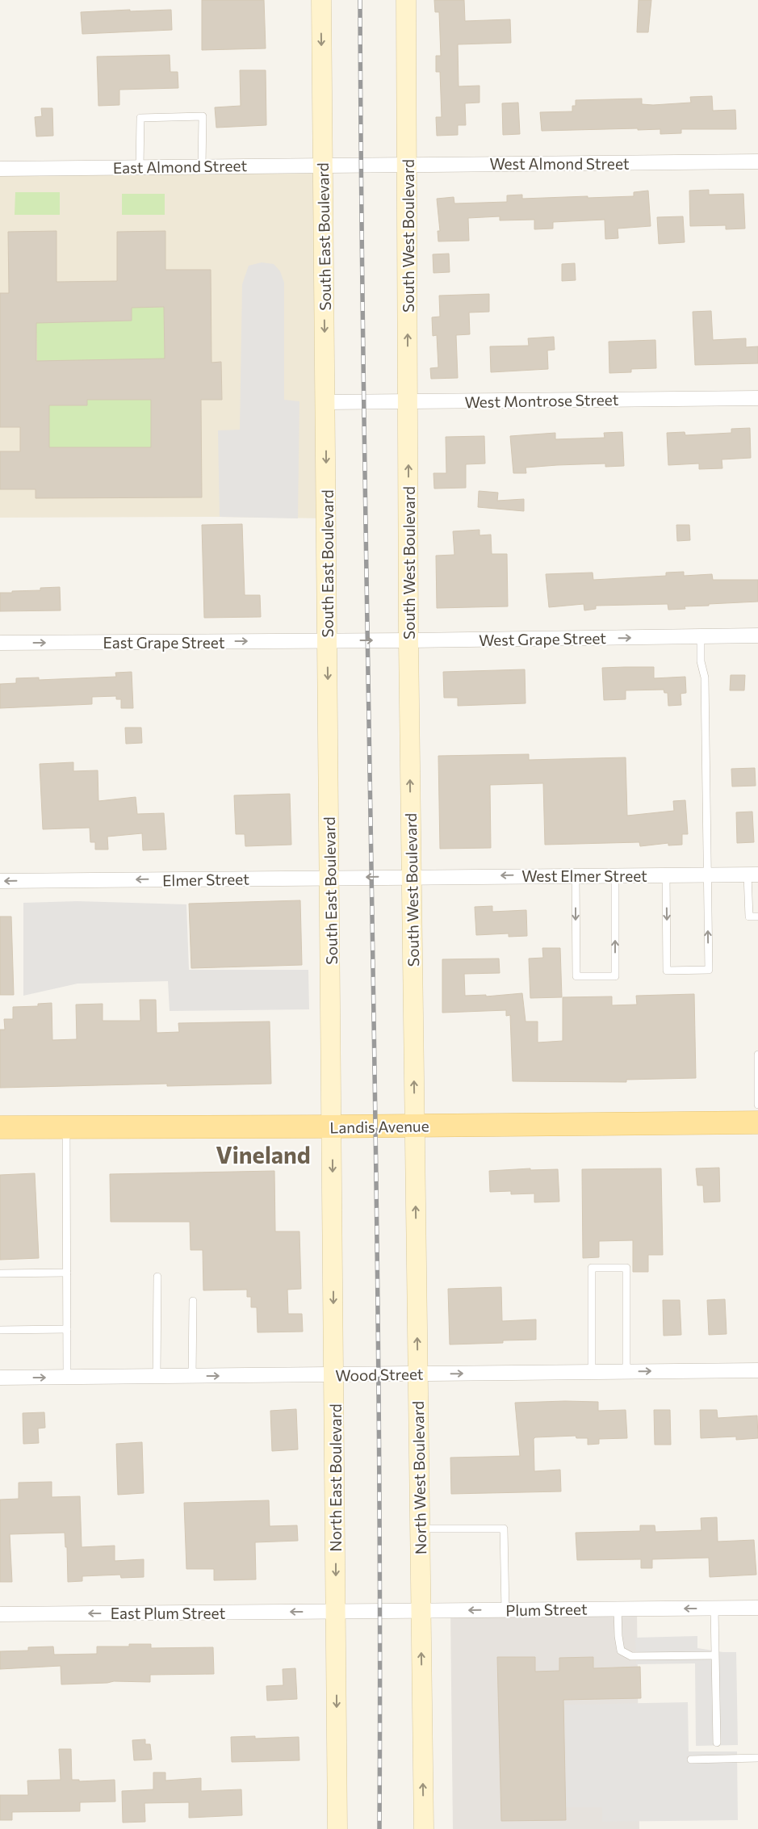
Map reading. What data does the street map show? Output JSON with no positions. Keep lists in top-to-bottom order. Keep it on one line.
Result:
{"streets":{"main road":["South West Boulevard","South East Boulevard","Landis Avenue","North East Boulevard","North West Boulevard"],"street":["West Almond Street","East Almond Street","West Montrose Street","West Grape Street","East Grape Street","West Elmer Street","Elmer Street","Wood Street","Plum Street","East Plum Street"]},"crossings":[["West Almond Street","East Almond Street"],["West Almond Street","South West Boulevard"],["East Almond Street","South East Boulevard"],["South West Boulevard","West Montrose Street"],["South West Boulevard","West Grape Street"],["South West Boulevard","West Elmer Street"],["South West Boulevard","Elmer Street"],["South West Boulevard","Landis Avenue"],["South West Boulevard","North West Boulevard"],["South East Boulevard","West Montrose Street"],["South East Boulevard","West Grape Street"],["South East Boulevard","East Grape Street"],["South East Boulevard","Elmer Street"],["South East Boulevard","Landis Avenue"],["South East Boulevard","North East Boulevard"],["West Grape Street","East Grape Street"],["West Elmer Street","Elmer Street"],["Landis Avenue","North East Boulevard"],["Landis Avenue","North West Boulevard"],["Wood Street","North East Boulevard"],["Wood Street","North West Boulevard"],["North East Boulevard","Plum Street"],["North East Boulevard","East Plum Street"],["North West Boulevard","Plum Street"],["Plum Street","East Plum Street"]],"one_way":["South West Boulevard","South East Boulevard","West Grape Street","East Grape Street","West Elmer Street","Elmer Street","Wood Street","North East Boulevard","North West Boulevard","Plum Street","East Plum Street"],"districts":["Vineland"]}
